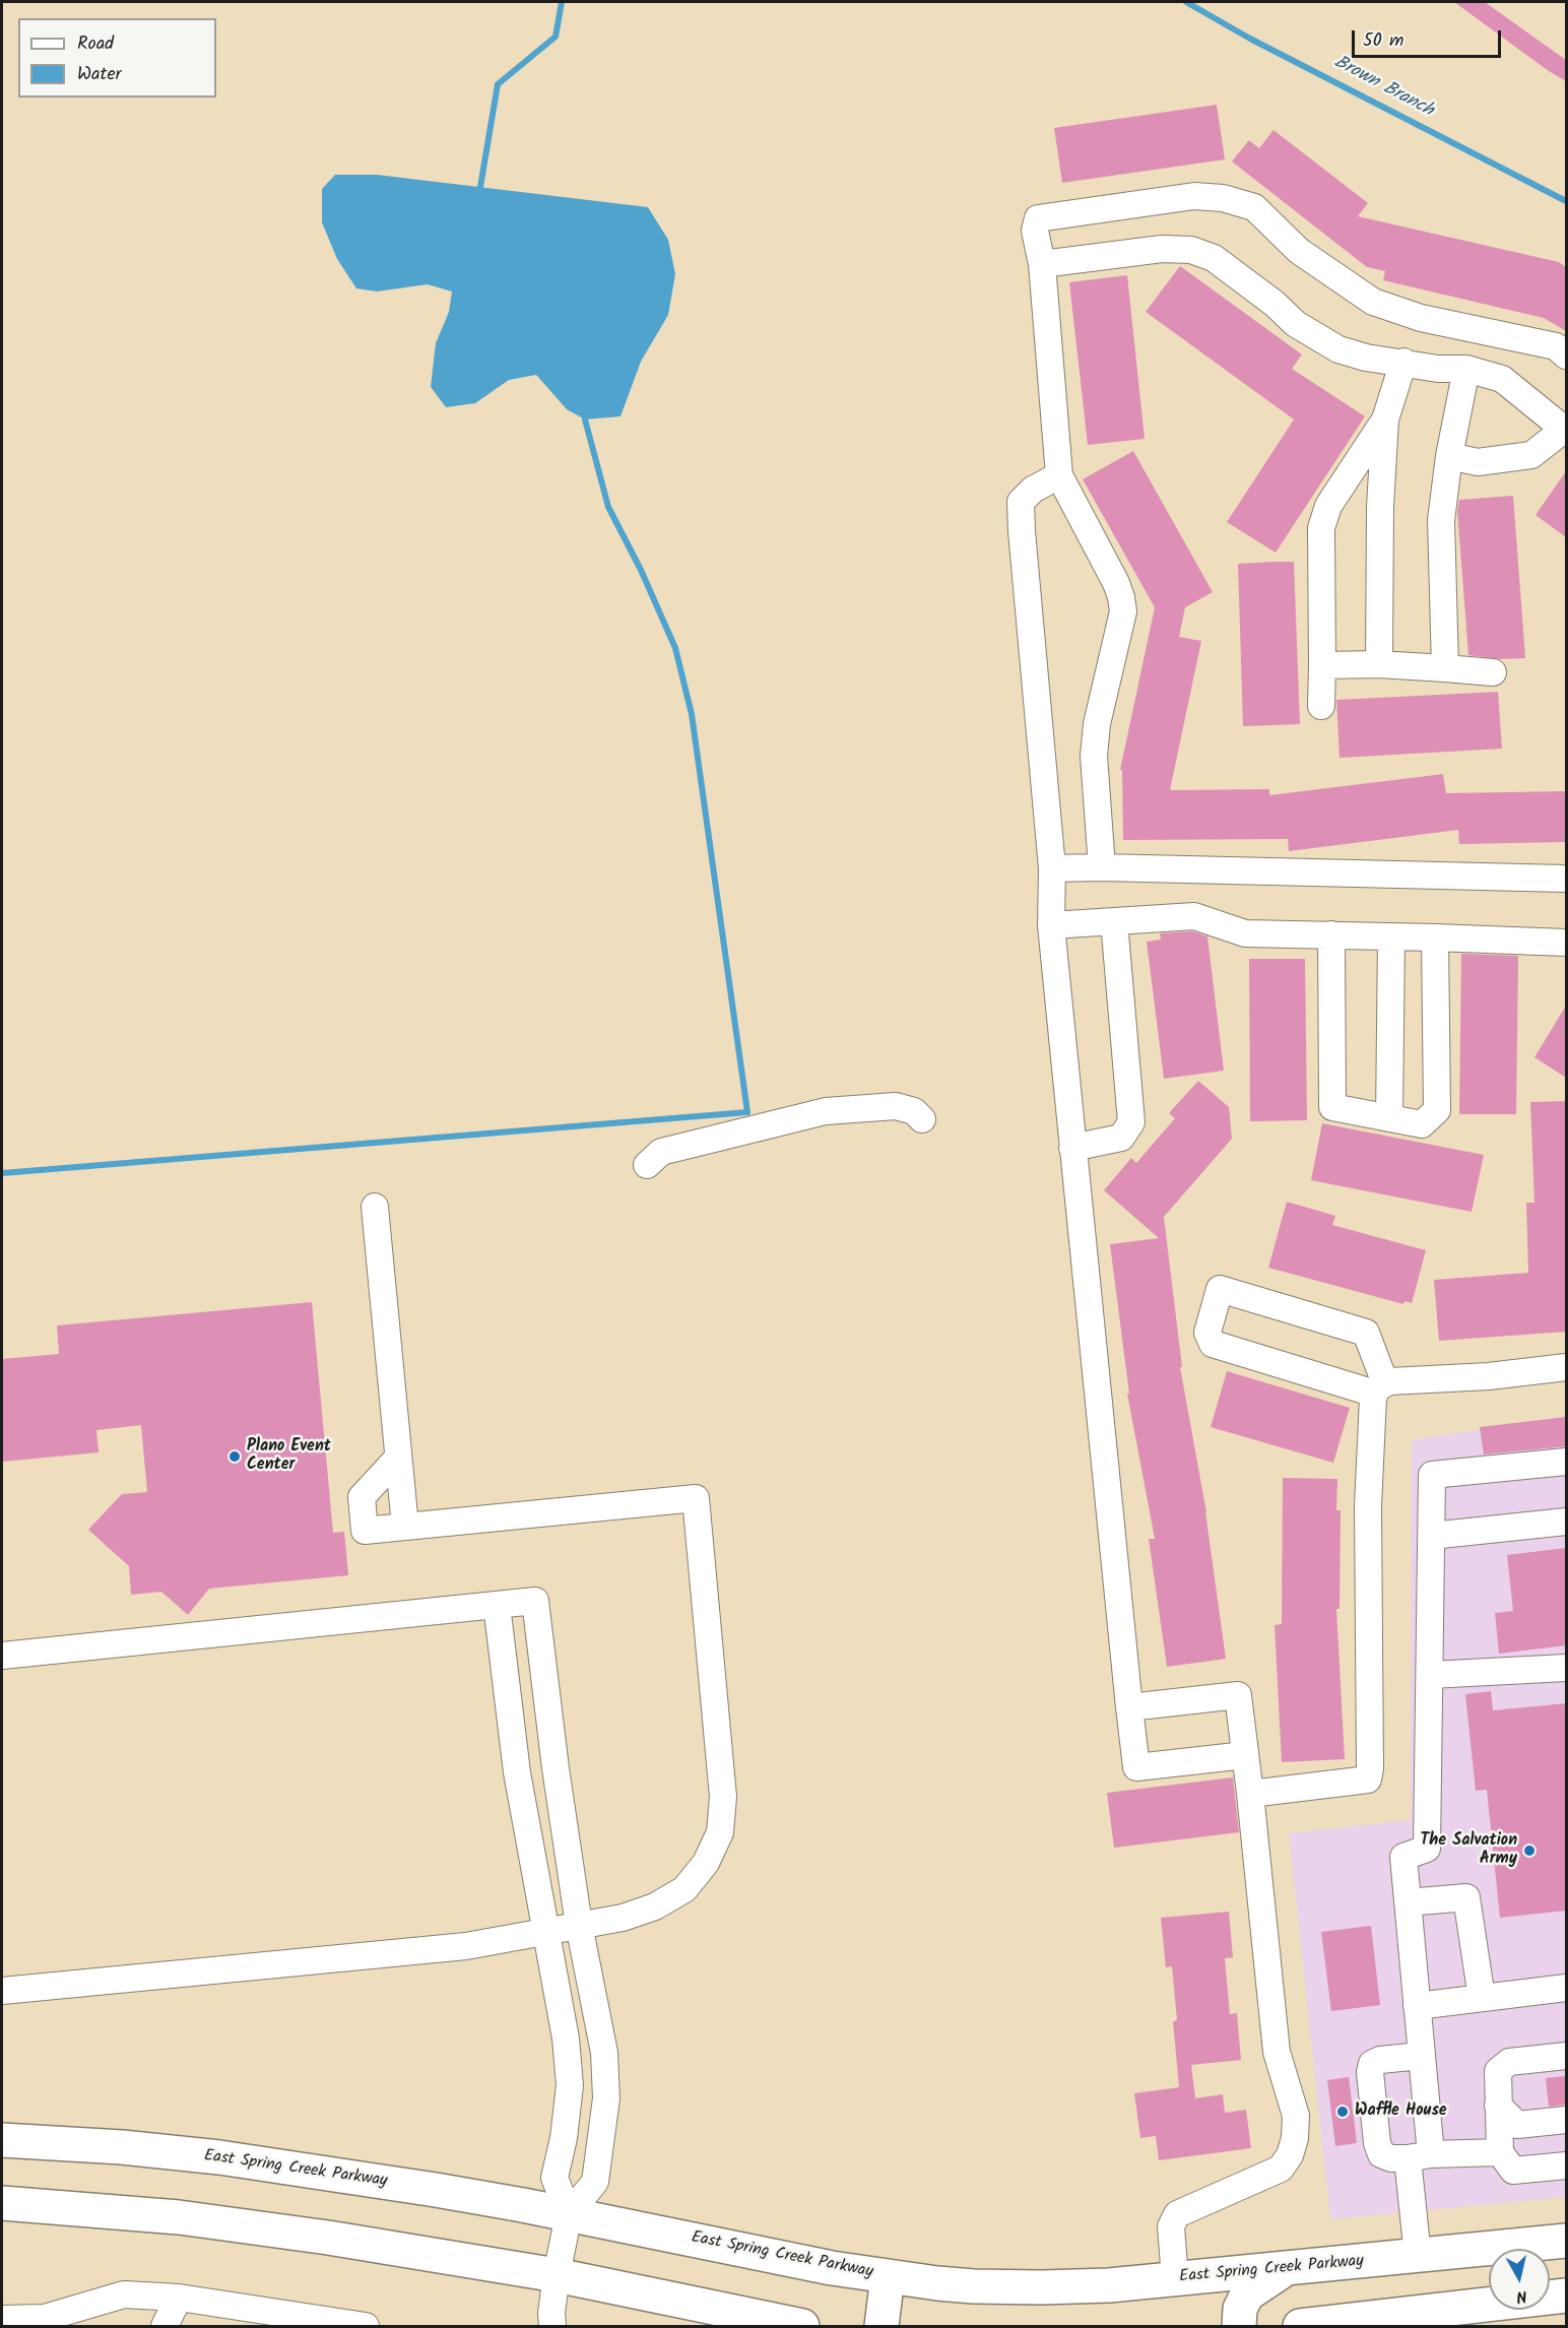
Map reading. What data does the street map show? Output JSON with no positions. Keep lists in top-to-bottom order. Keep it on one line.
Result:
{"streets":{"main road":["East Spring Creek Parkway"]},"water":["Brown Branch"],"places":["Plano Event Center","The Salvation Army","Waffle House"],"legend":["Road","Water"],"scale_bar":"50 m","north":"bottom"}
